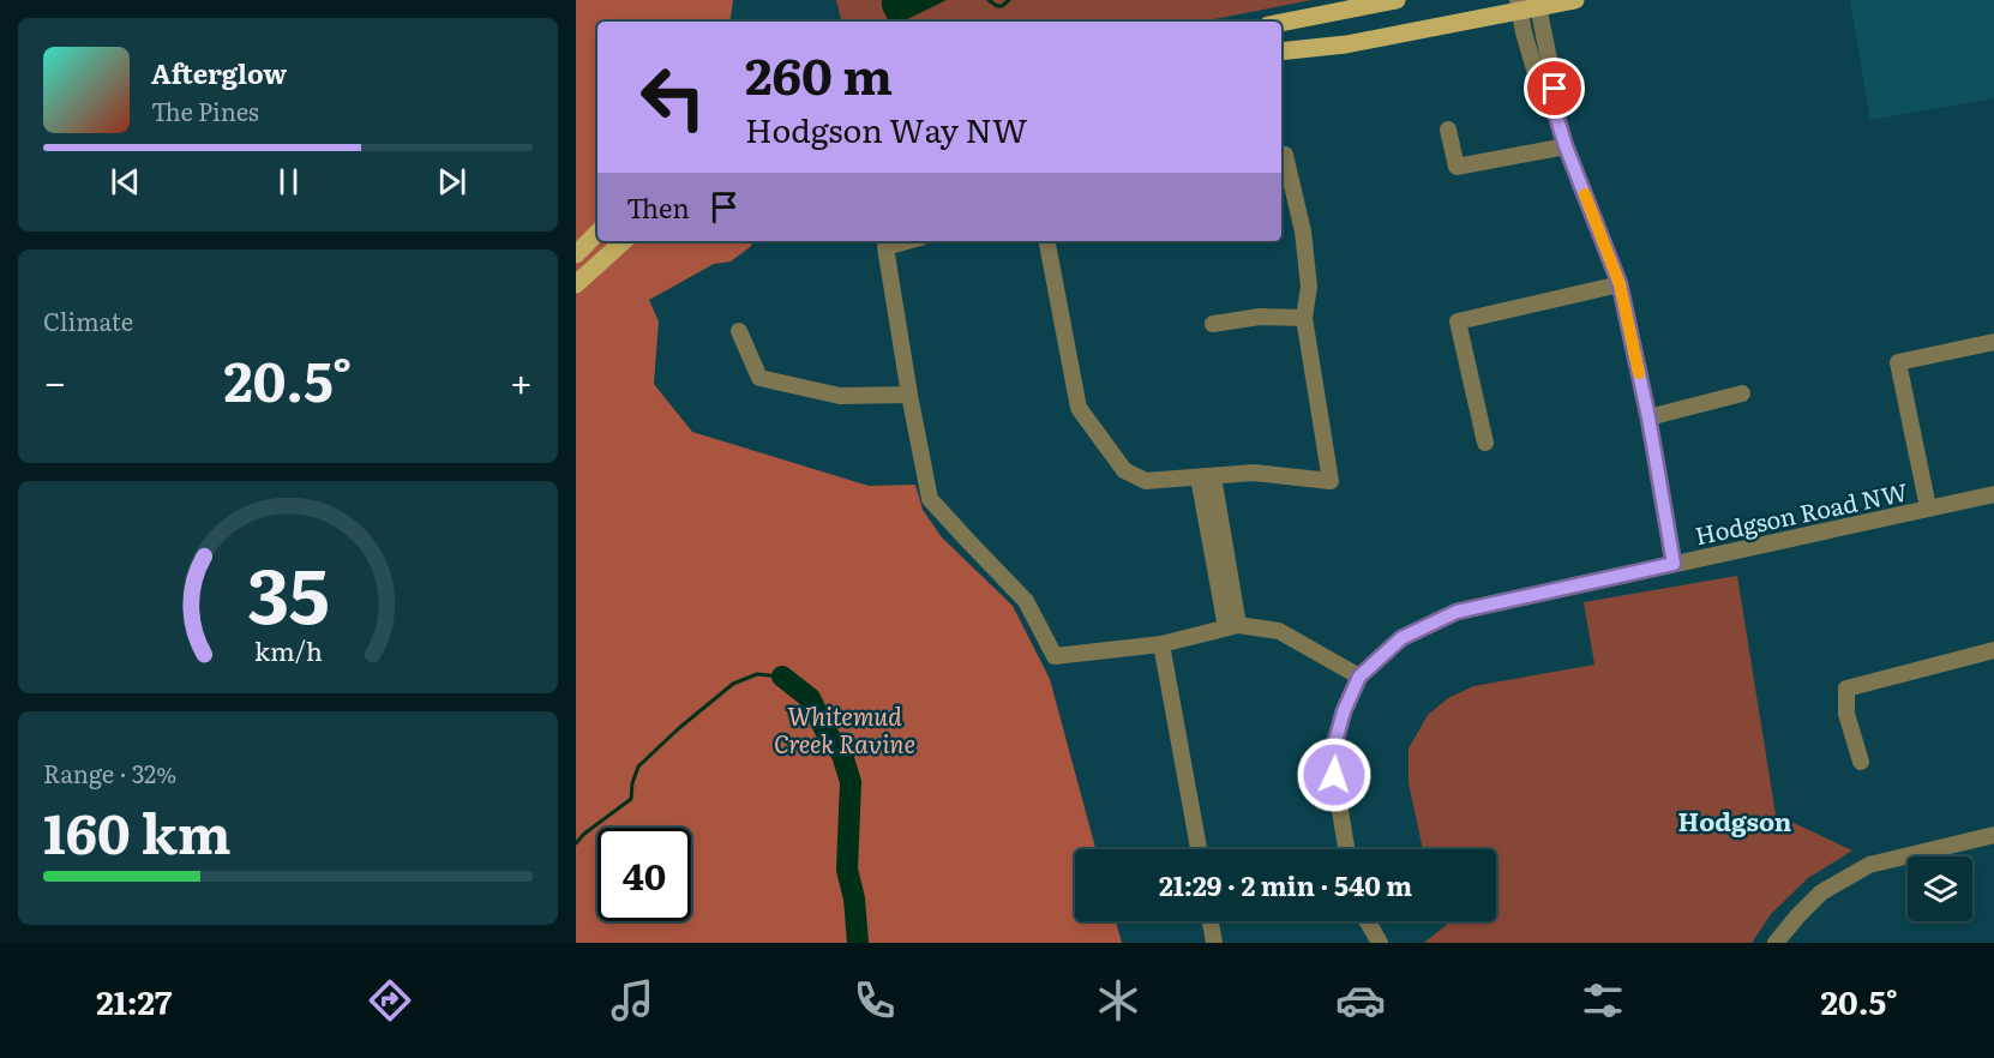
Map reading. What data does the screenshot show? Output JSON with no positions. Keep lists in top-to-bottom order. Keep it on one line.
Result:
{"streets":{"street":["Hodgson Road NW"]},"districts":["Hodgson"],"parks":["Whitemud Creek Ravine"],"page":{"turn":["260 m","Hodgson Way NW"],"song":["Afterglow","The Pines"],"then":"Then","tile":["Climate",["Range · 32%","160 km"]],"heat":["−","20.5°","+"],"limit":"40","trip":"21:29 · 2 min · 540 m","tabs":["21:27","20.5°"],"gauge":["35","km/h"]}}
